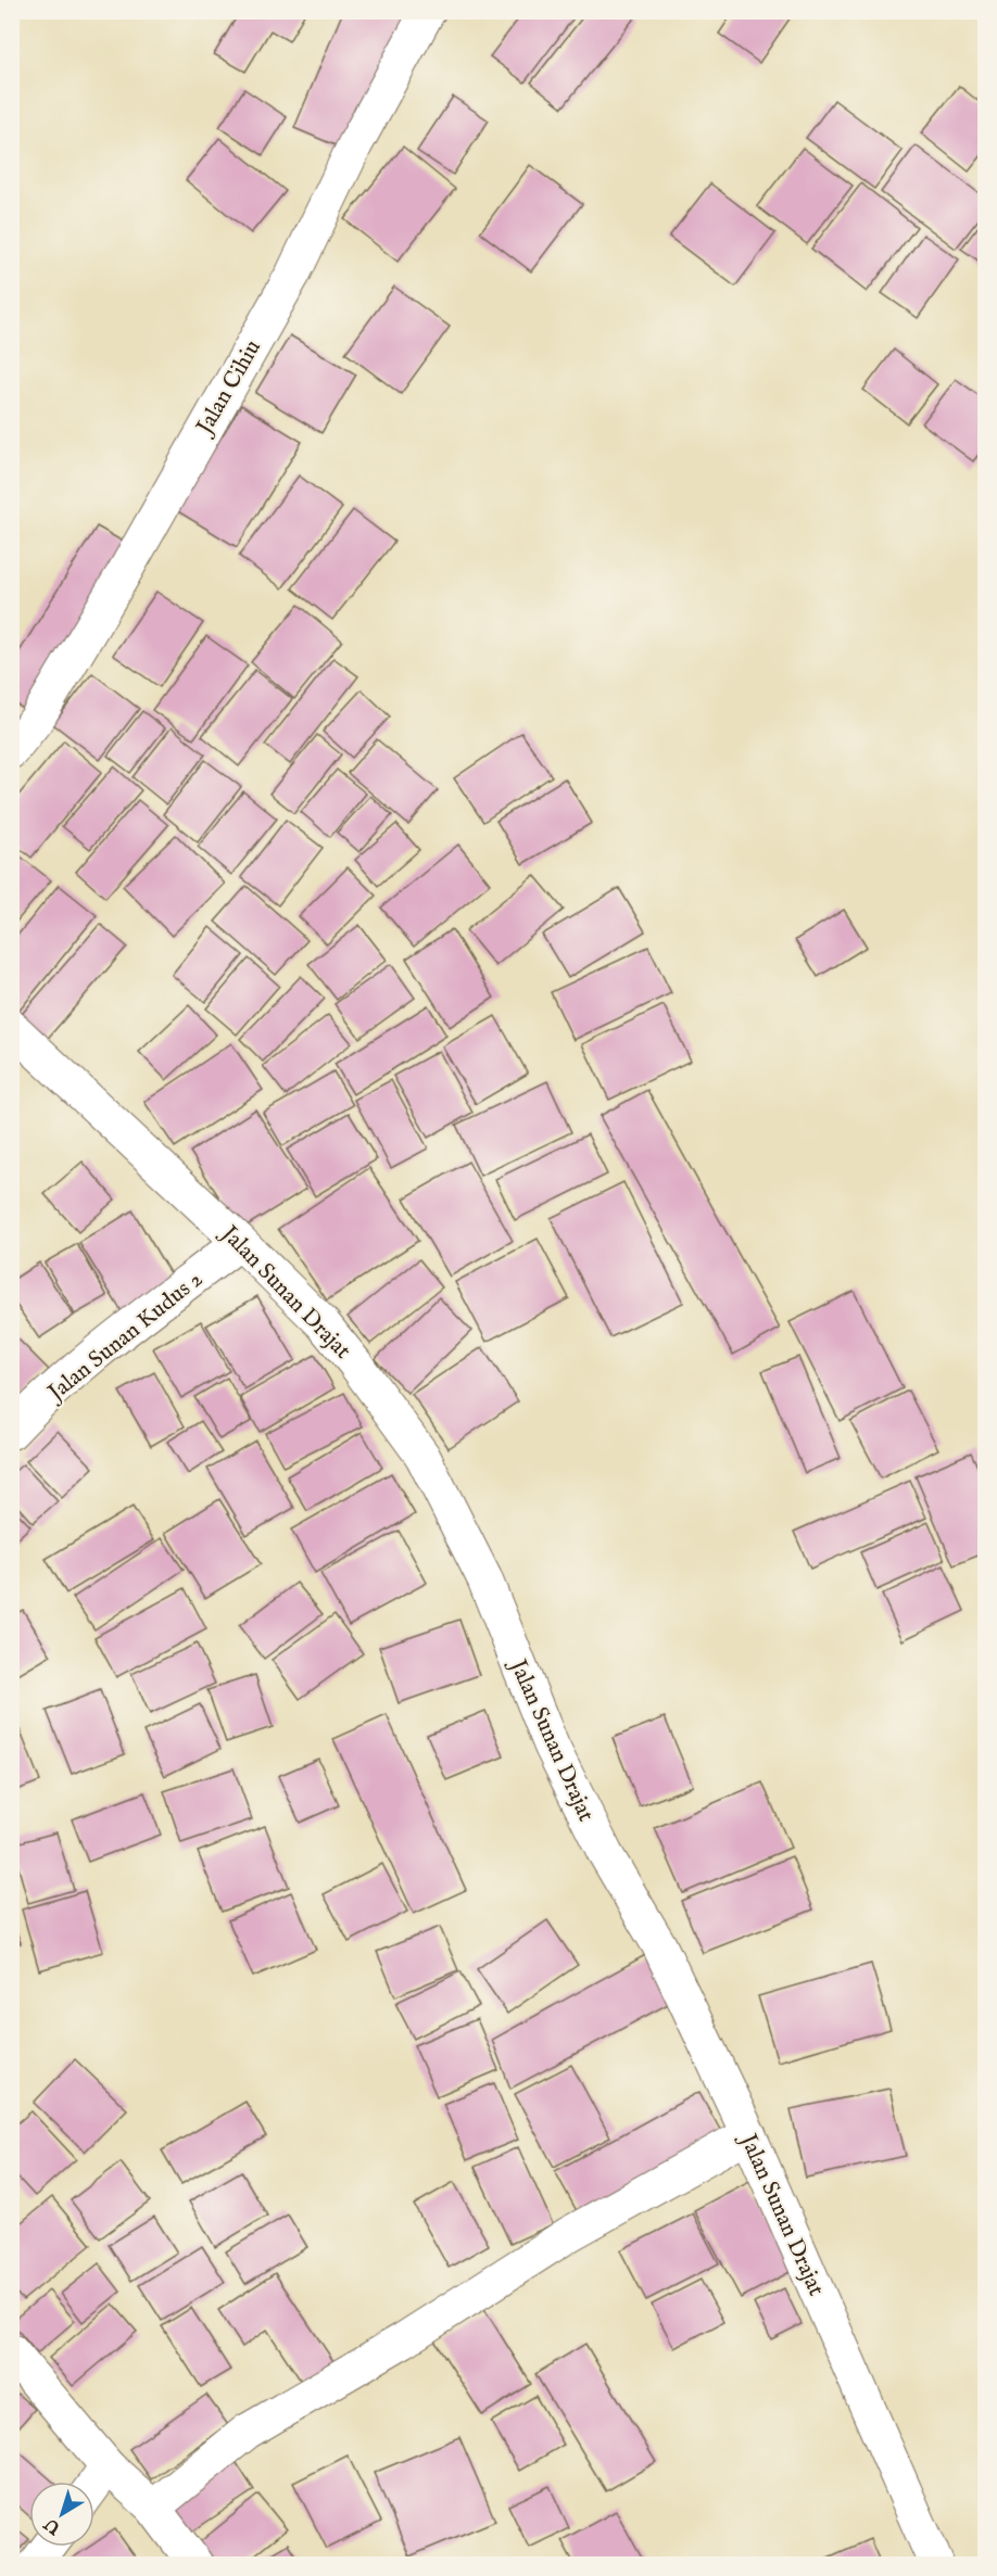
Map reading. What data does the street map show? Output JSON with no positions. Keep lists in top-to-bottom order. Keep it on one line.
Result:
{"streets":{"street":["Jalan Cihiu","Jalan Sunan Drajat","Jalan Sunan Kudus 2"]},"crossings":[["Jalan Sunan Drajat","Jalan Sunan Kudus 2"]],"north":"bottom left"}
